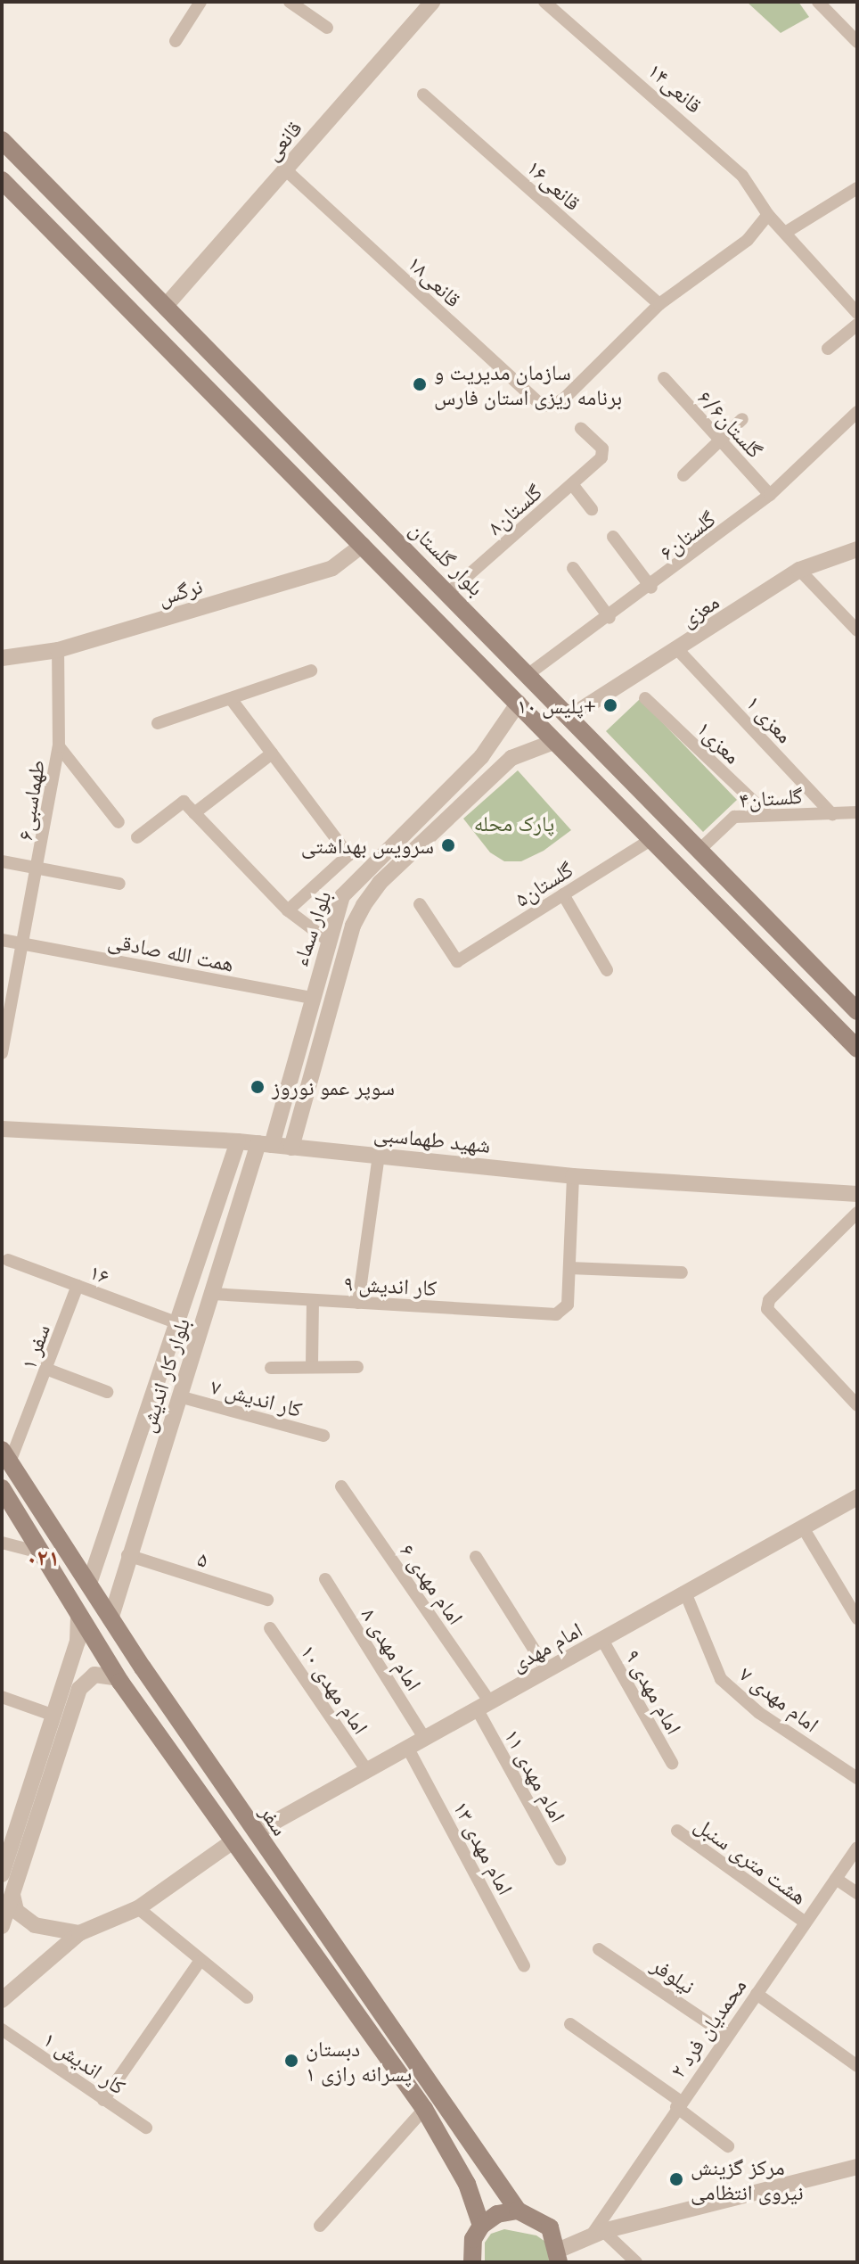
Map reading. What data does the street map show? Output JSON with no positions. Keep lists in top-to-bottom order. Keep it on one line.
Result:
{"streets":{"main road":["بلوار گلستان","سفر"],"street":["۱۴قانعی","قانعی","۱۶قانعی","۱۸قانعی","۶/۶گلستان","گلستان۸","گلستان۶","نرگس","معزی","معزی ۱","۱معزی","گلستان۴","۶طهماسبی","گلستان۵","بلوار سماء","همت الله صادقی","شهید طهماسبی","۱۶","۹ کار اندیش","۱ سفر","بلوار کار اندیش","۷ کار اندیش","۵","۶ امام مهدی","امام مهدی","۸ امام مهدی","۱۰ امام مهدی","۹ امام مهدی","۷ امام مهدی","۱۱ امام مهدی","۱۳ امام مهدی","هشت متری سنبل","نیلوفر","۲ محمدیان فرد","۱ کار اندیش"]},"crossings":[["قانعی","۱۸قانعی"],["قانعی","بلوار گلستان"],["۱۶قانعی","۱۸قانعی"],["۶/۶گلستان","گلستان۶"],["گلستان۸","بلوار گلستان"],["گلستان۶","بلوار گلستان"],["بلوار گلستان","معزی"],["بلوار گلستان","گلستان۴"],["نرگس","۶طهماسبی"],["معزی","معزی ۱"],["معزی ۱","گلستان۴"],["۱معزی","گلستان۴"],["۶طهماسبی","همت الله صادقی"],["بلوار سماء","همت الله صادقی"],["بلوار سماء","شهید طهماسبی"],["بلوار سماء","بلوار کار اندیش"],["شهید طهماسبی","بلوار کار اندیش"],["۱۶","۱ سفر"],["۱۶","بلوار کار اندیش"],["۹ کار اندیش","بلوار کار اندیش"],["۱ سفر","سفر"],["بلوار کار اندیش","۷ کار اندیش"],["بلوار کار اندیش","۵"],["بلوار کار اندیش","سفر"],["۶ امام مهدی","امام مهدی"],["۶ امام مهدی","۱۱ امام مهدی"],["امام مهدی","۸ امام مهدی"],["امام مهدی","۱۰ امام مهدی"],["امام مهدی","۹ امام مهدی"],["امام مهدی","۷ امام مهدی"],["امام مهدی","۱۱ امام مهدی"],["امام مهدی","سفر"],["امام مهدی","۱۳ امام مهدی"],["هشت متری سنبل","۲ محمدیان فرد"],["نیلوفر","۲ محمدیان فرد"]],"districts":["۰۲۱"],"parks":["پارک محله"],"places":["سازمان مدیریت و برنامه ریزی استان فارس","پلیس ۱۰+","سرویس بهداشتی","سوپر عمو نوروز","دبستان پسرانه رازی ۱","مرکز گزینش نیروی انتظامی"]}
